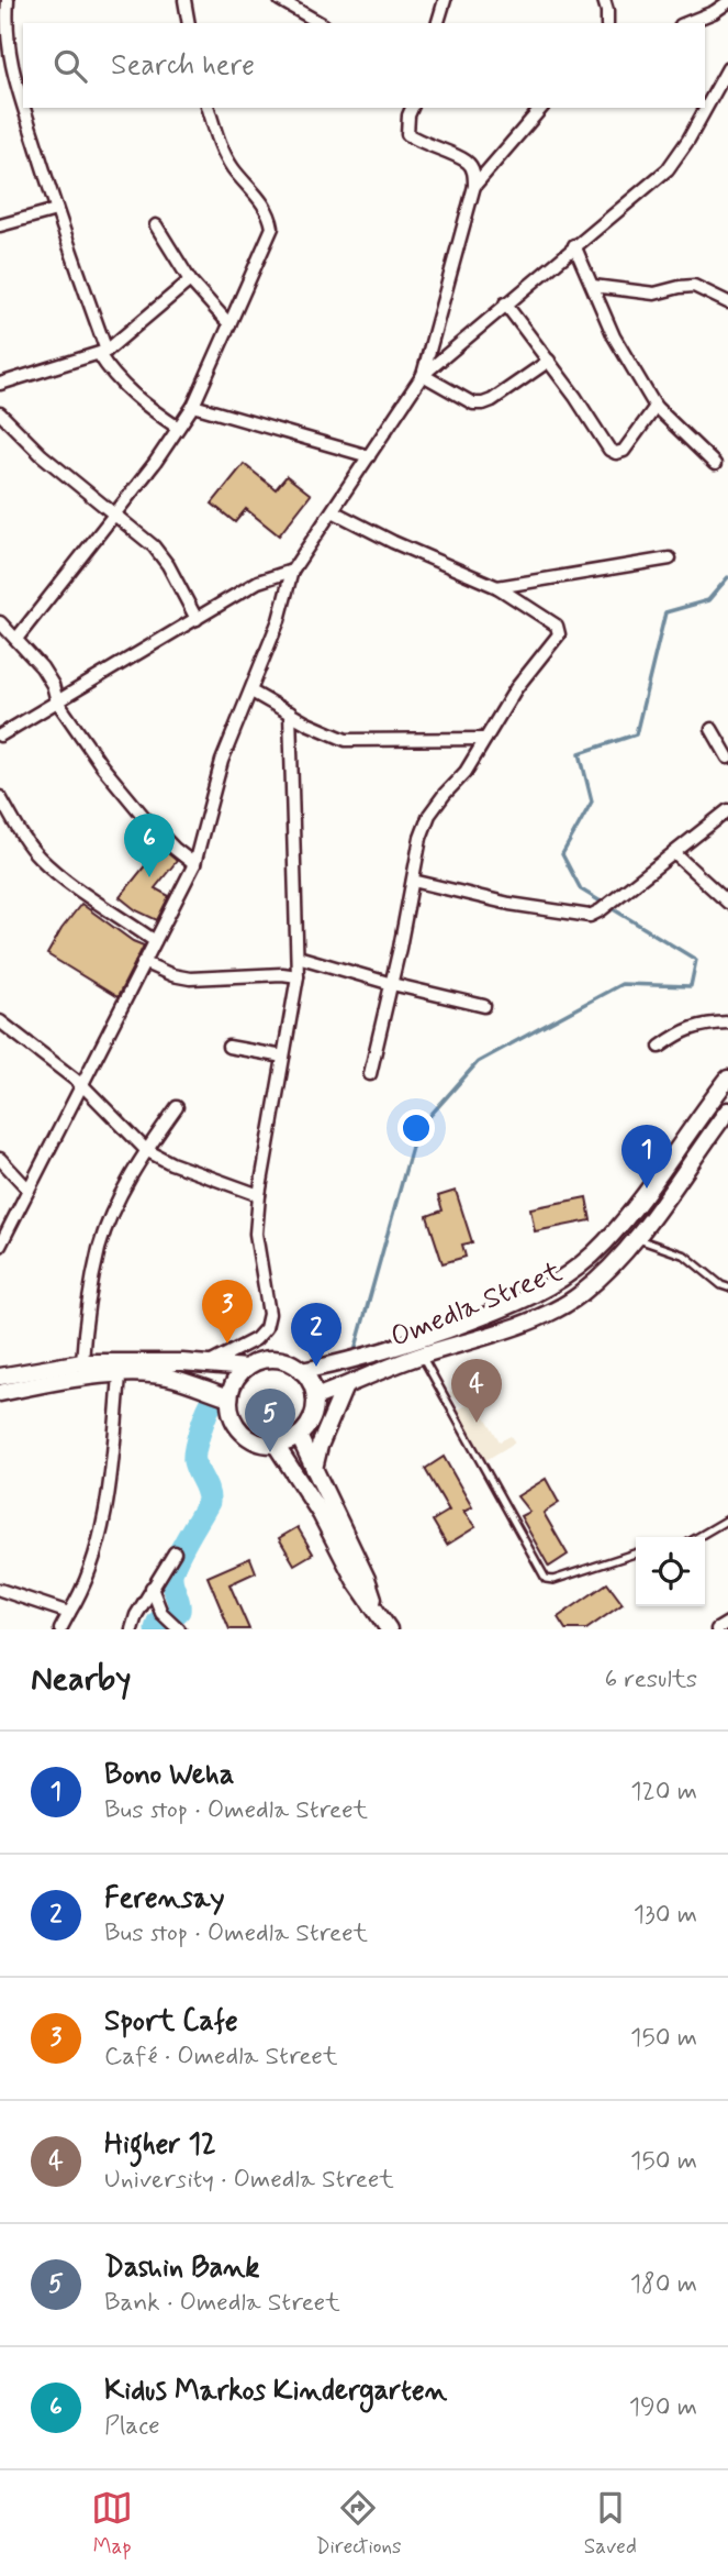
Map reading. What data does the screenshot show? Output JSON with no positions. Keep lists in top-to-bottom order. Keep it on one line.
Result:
{"streets":{"main road":["Omedla Street"]},"page":{"search":"Search here","pins":["6","1","3","2","4","5"],"heading":["Nearby","6 results"],"list":[{"mark":"1","name":"Bono Weha","note":"Bus stop · Omedla Street","value":"120 m"},{"mark":"2","name":"Ferensay","note":"Bus stop · Omedla Street","value":"130 m"},{"mark":"3","name":"Sport Cafe","note":"Café · Omedla Street","value":"150 m"},{"mark":"4","name":"Higher 12","note":"University · Omedla Street","value":"150 m"},{"mark":"5","name":"Dashin Bank","note":"Bank · Omedla Street","value":"180 m"},{"mark":"6","name":"Kidus Markos Kindergarten","note":"Place","value":"190 m"}],"nav":["Map","Directions","Saved"]}}
